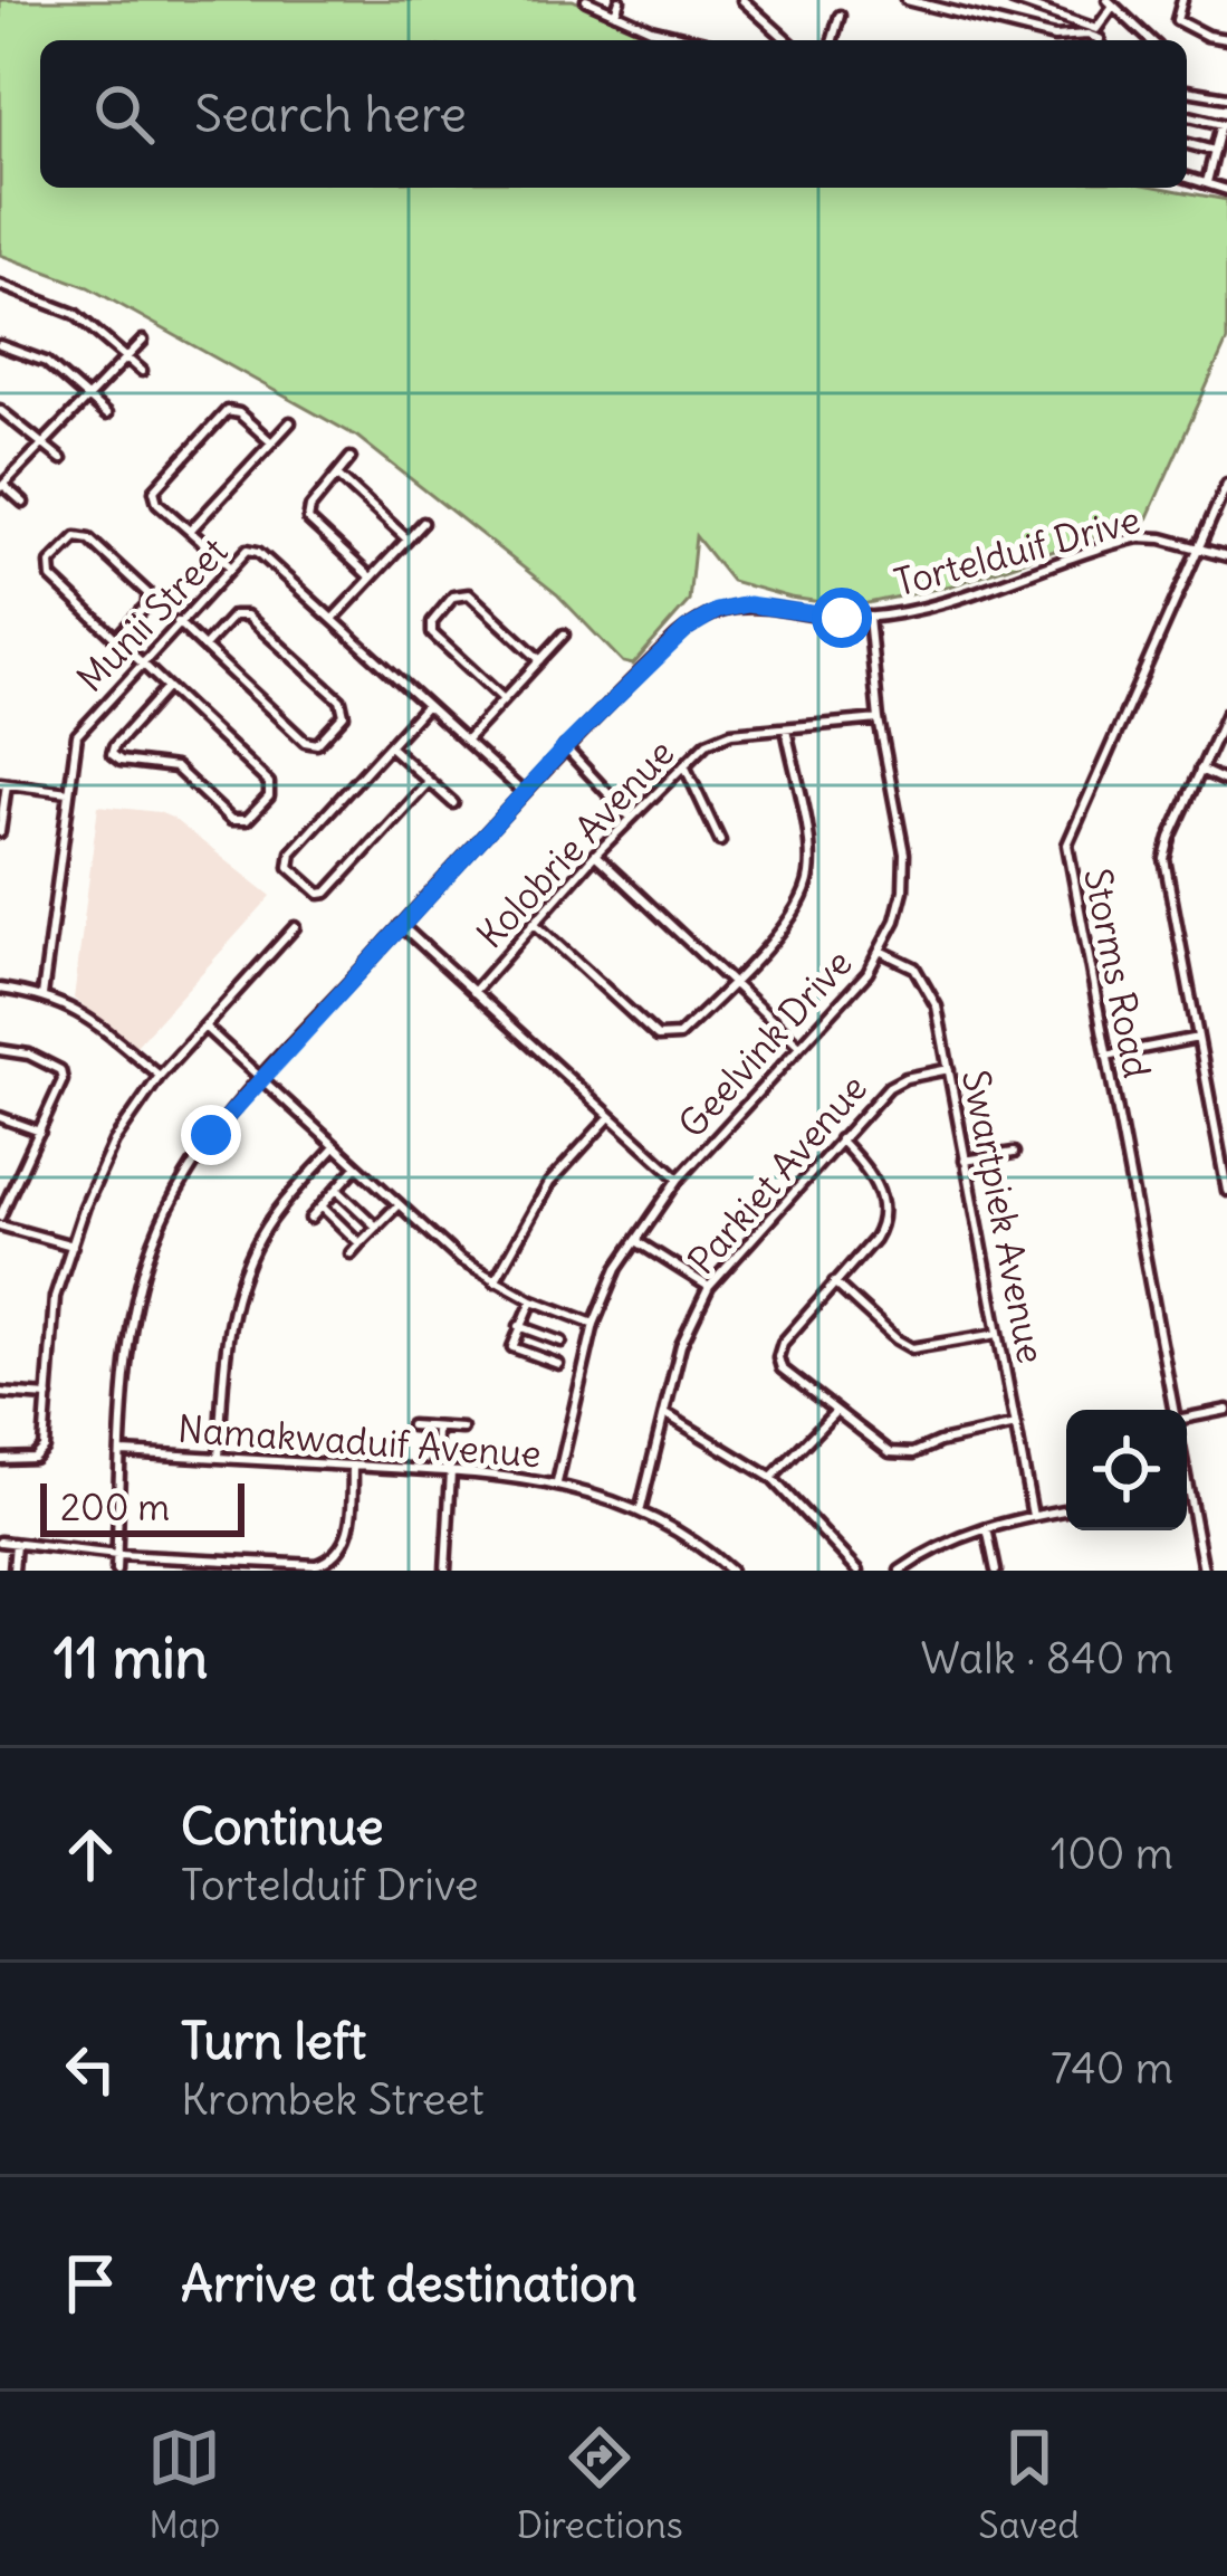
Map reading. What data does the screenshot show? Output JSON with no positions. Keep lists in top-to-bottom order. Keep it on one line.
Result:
{"streets":{"street":["Tortelduif Drive","Munii Street","Kolobrie Avenue","Storms Road","Geelvink Drive","Parkiet Avenue","Swartpiek Avenue","Namakwaduif Avenue"]},"crossings":[["Tortelduif Drive","Storms Road"],["Tortelduif Drive","Geelvink Drive"],["Kolobrie Avenue","Geelvink Drive"],["Geelvink Drive","Swartpiek Avenue"],["Geelvink Drive","Namakwaduif Avenue"],["Parkiet Avenue","Swartpiek Avenue"],["Parkiet Avenue","Namakwaduif Avenue"]],"scale_bar":"200 m","page":{"search":"Search here","scale":"200 m","heading":["11 min","Walk · 840 m"],"list":[["Continue","Tortelduif Drive","100 m"],["Turn left","Krombek Street","740 m"],"Arrive at destination"],"nav":["Map","Directions","Saved"]}}
